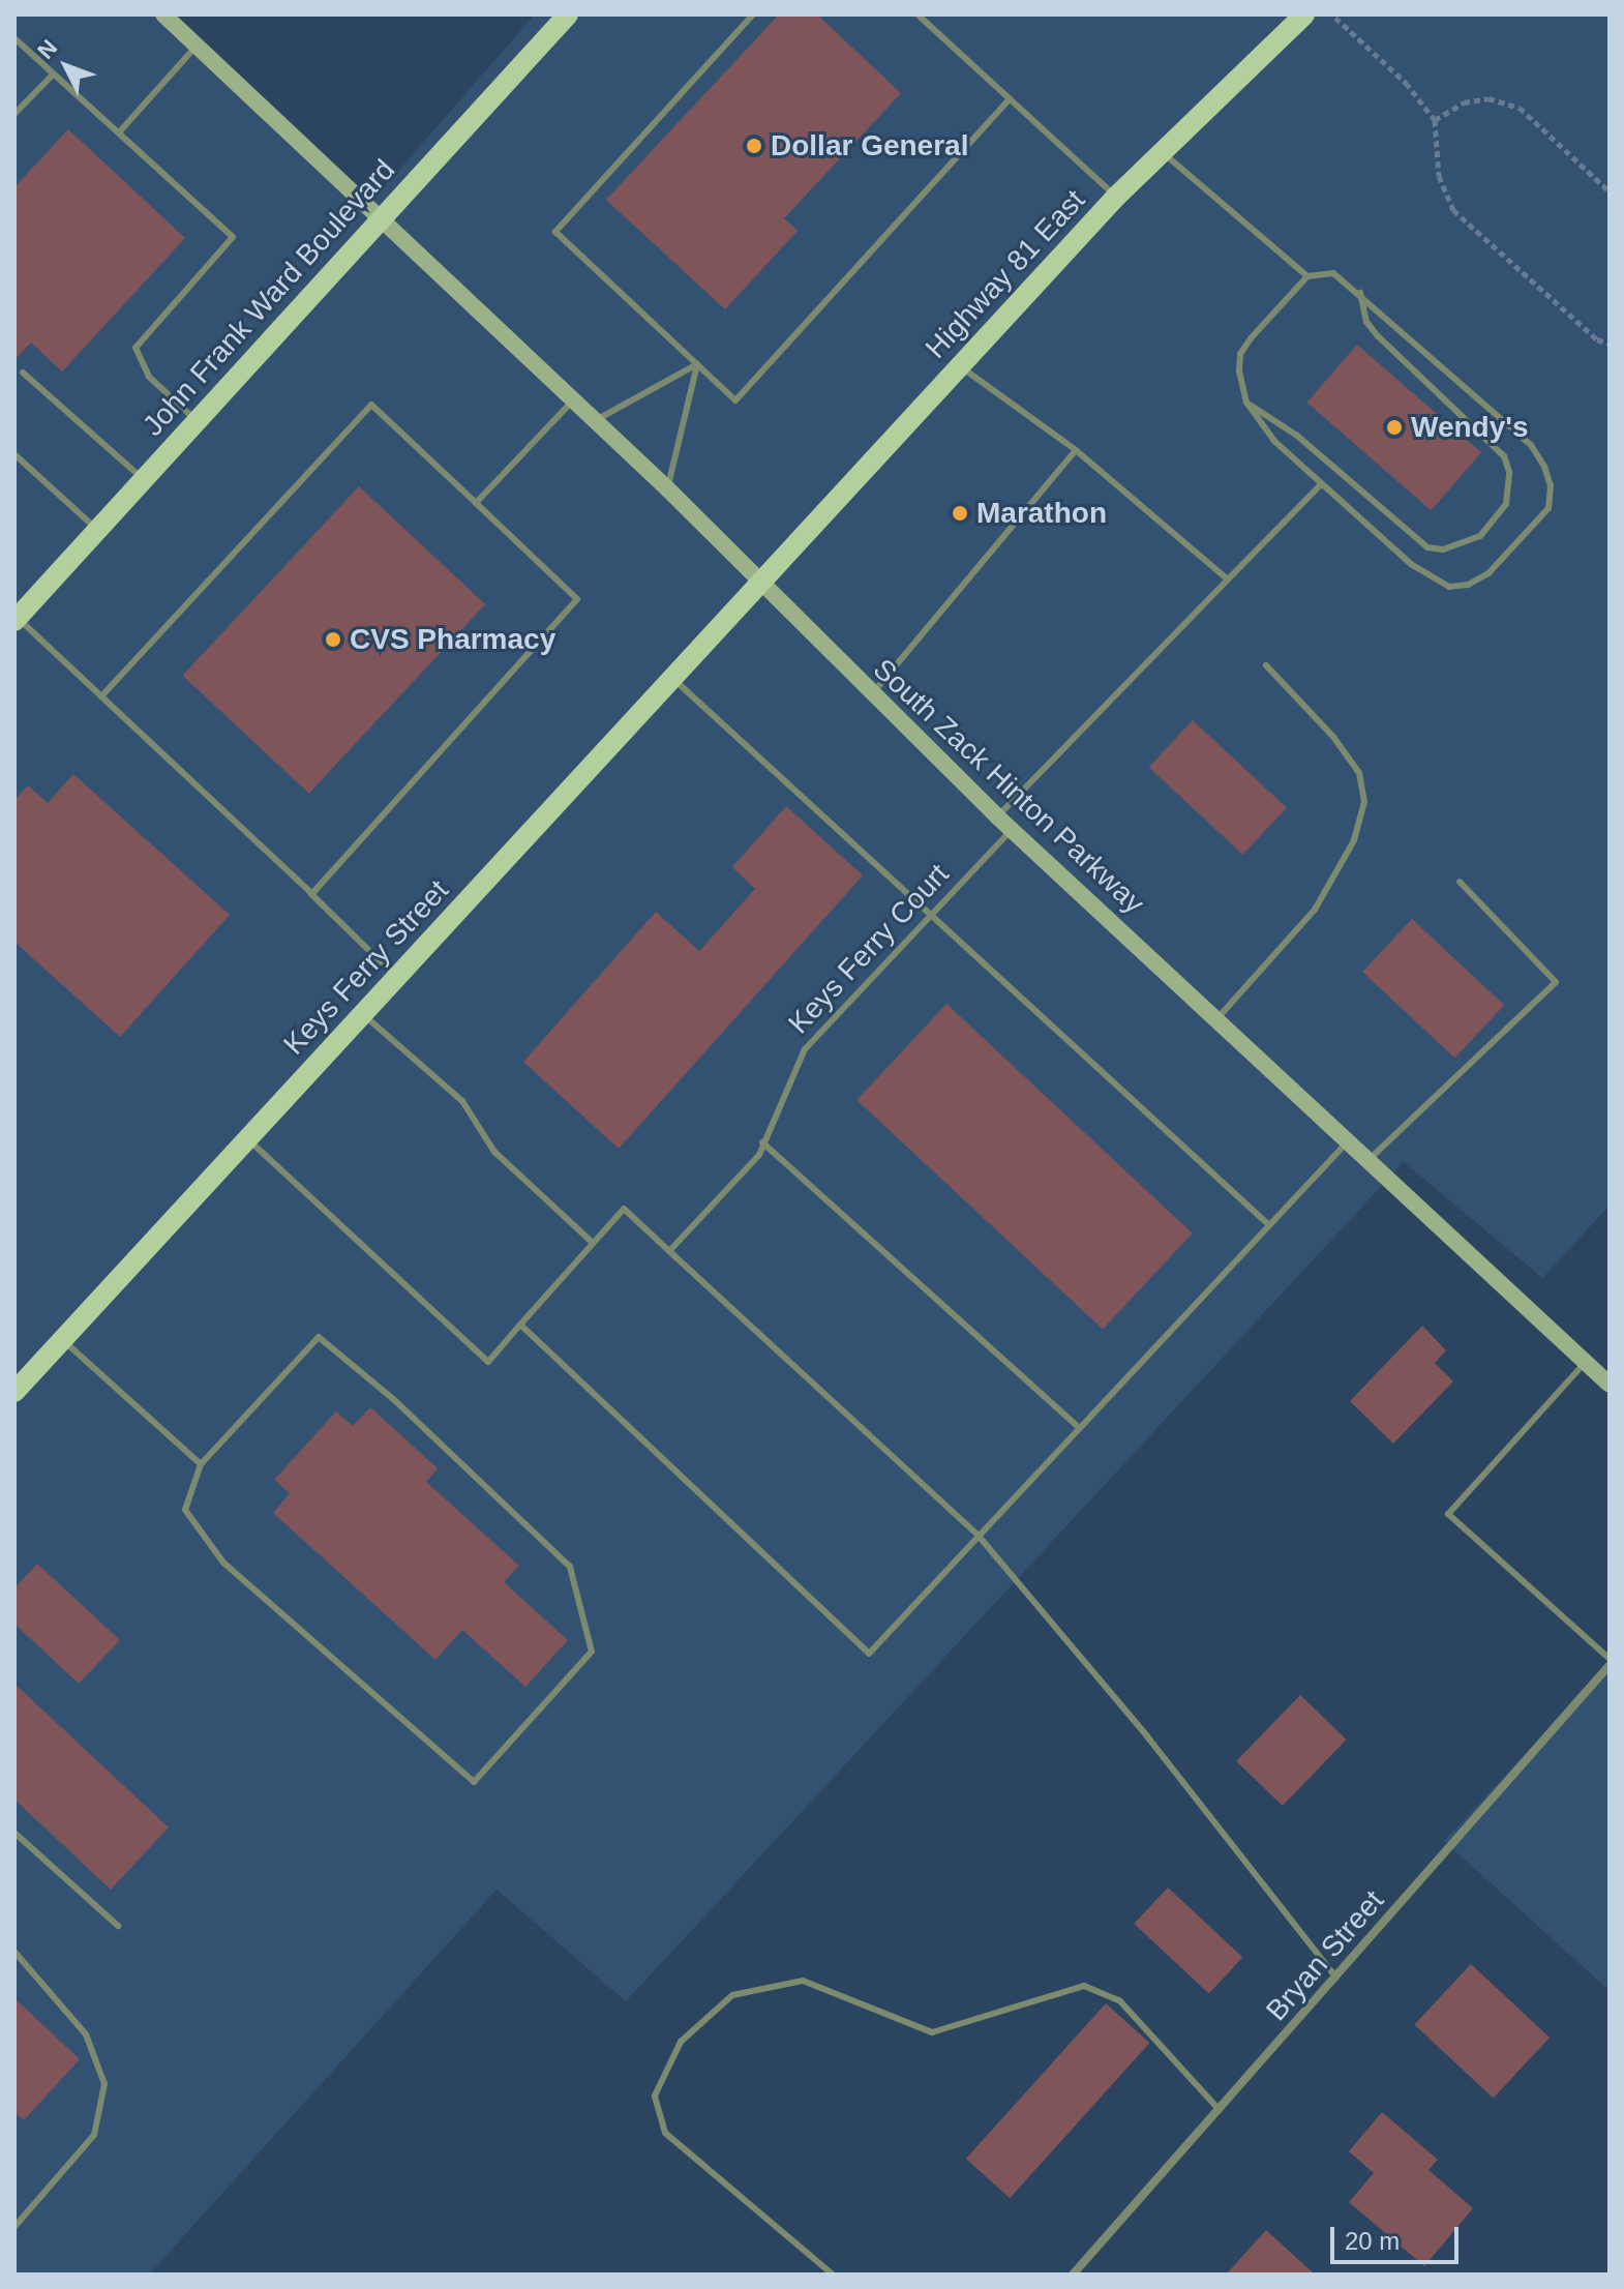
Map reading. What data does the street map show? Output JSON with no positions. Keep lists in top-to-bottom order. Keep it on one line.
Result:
{"streets":{"main road":["Highway 81 East","John Frank Ward Boulevard","South Zack Hinton Parkway","Keys Ferry Street"],"street":["Bryan Street"],"lane":["Keys Ferry Court"]},"crossings":[["Highway 81 East","South Zack Hinton Parkway"],["Highway 81 East","Keys Ferry Street"],["John Frank Ward Boulevard","South Zack Hinton Parkway"],["South Zack Hinton Parkway","Keys Ferry Court"],["South Zack Hinton Parkway","Keys Ferry Street"]],"places":["Dollar General","Wendy's","Marathon","CVS Pharmacy"],"scale_bar":"20 m","north":"top left"}
